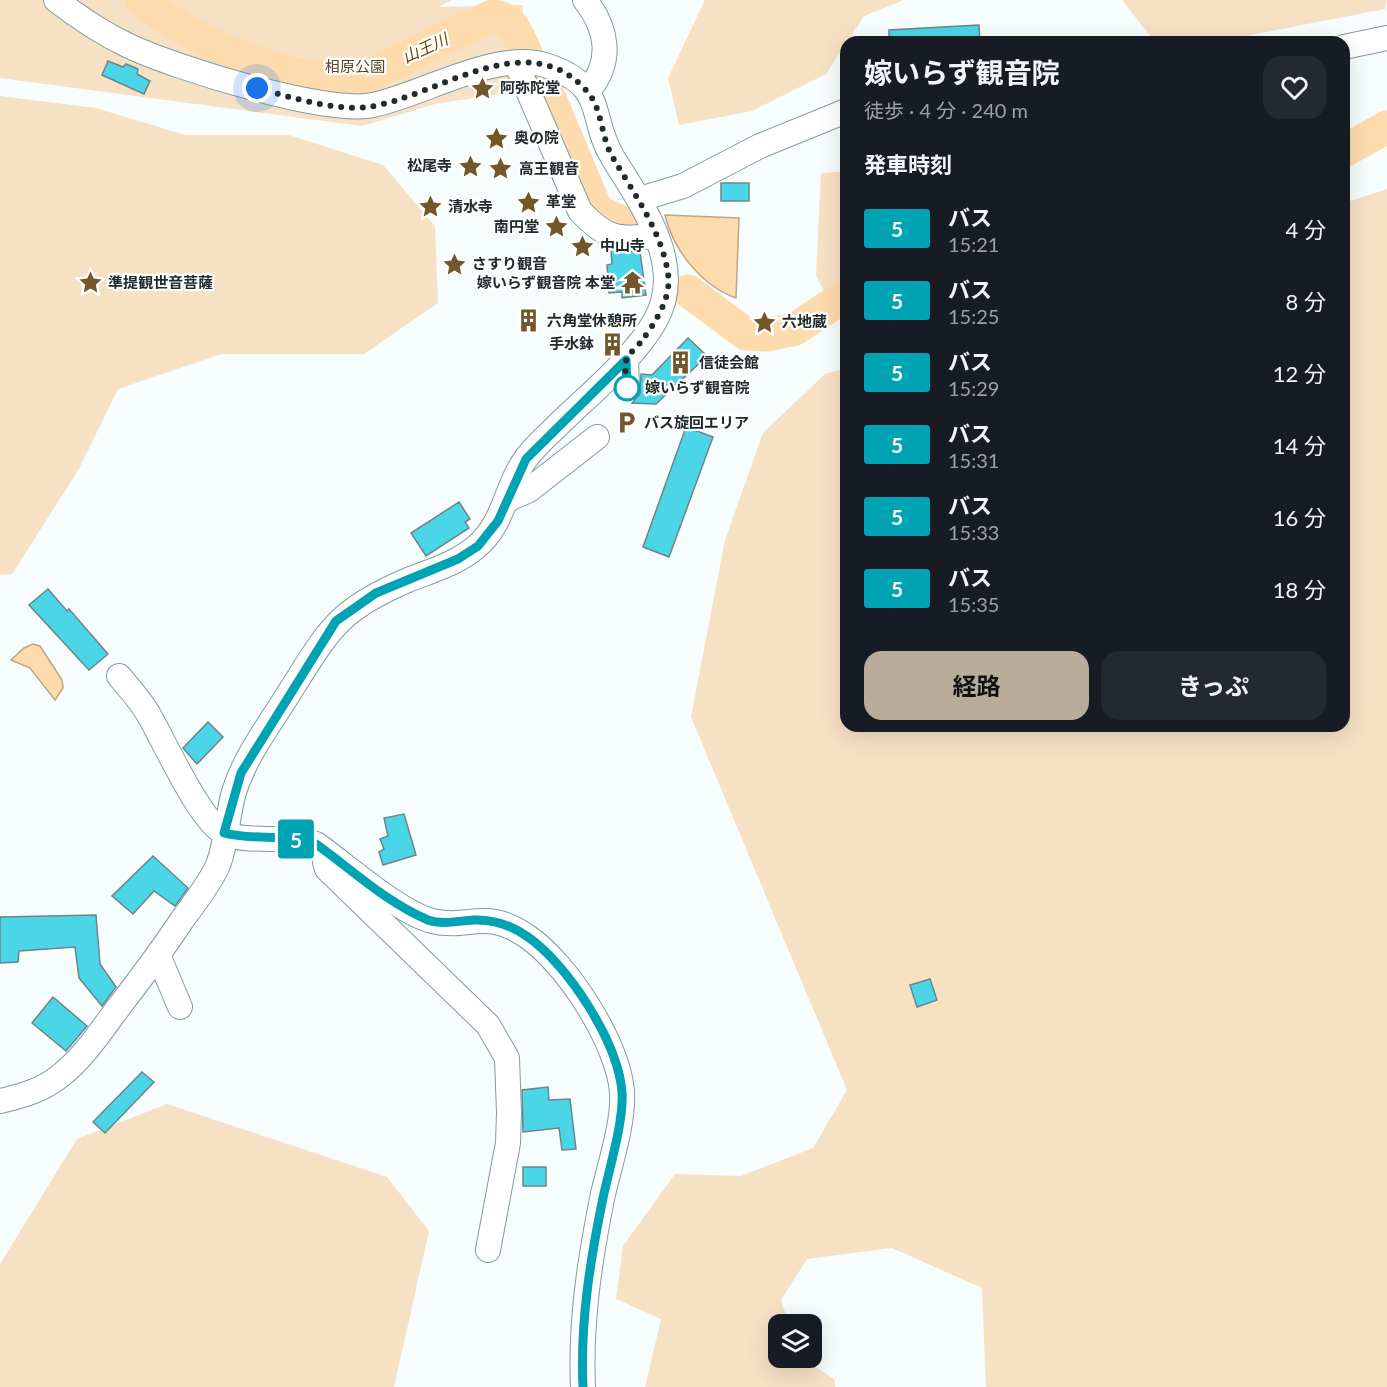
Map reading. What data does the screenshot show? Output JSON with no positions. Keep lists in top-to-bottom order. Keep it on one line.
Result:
{"water":["山王川"],"parks":["相原公園"],"places":{"place":["阿弥陀堂","奥の院","松尾寺","高王観音","革堂","清水寺","南円堂","中山寺","さすり観音","準提観世音菩薩","六地蔵"],"temple":["嫁いらず観音院 本堂"],"building":["六角堂休憩所","手水鉢","信徒会館"],"other":["嫁いらず観音院"],"parking":["バス旋回エリア"]},"lines":["bus line 5"],"page":{"on_map":"5","heading":[["嫁いらず観音院","徒歩 · 4 分 · 240 m"],"発車時刻"],"list":[{"mark":"5","name":"バス","note":"15:21","value":"4 分"},{"mark":"5","name":"バス","note":"15:25","value":"8 分"},{"mark":"5","name":"バス","note":"15:29","value":"12 分"},{"mark":"5","name":"バス","note":"15:31","value":"14 分"},{"mark":"5","name":"バス","note":"15:33","value":"16 分"},{"mark":"5","name":"バス","note":"15:35","value":"18 分"}],"buttons":["経路","きっぷ"]}}
